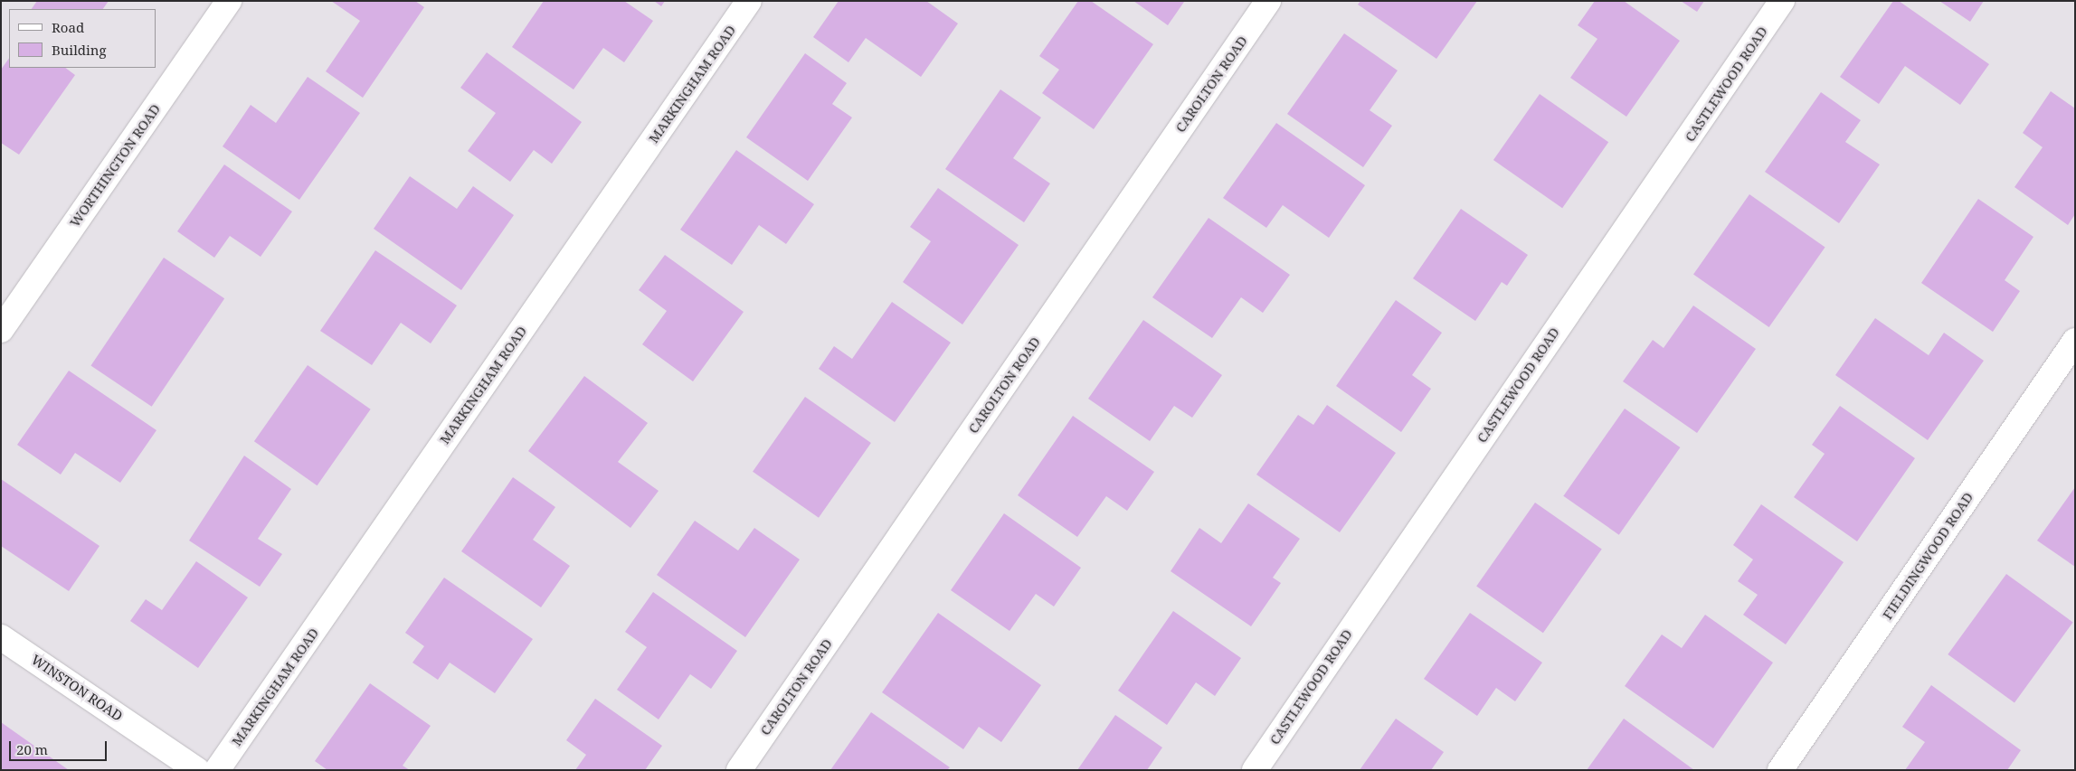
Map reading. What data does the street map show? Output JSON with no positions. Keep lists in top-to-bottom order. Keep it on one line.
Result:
{"streets":{"street":["MARKINGHAM ROAD","CAROLTON ROAD","CASTLEWOOD ROAD","WORTHINGTON ROAD","FIELDINGWOOD ROAD","WINSTON ROAD"]},"legend":["Road","Building"],"scale_bar":"20 m"}
